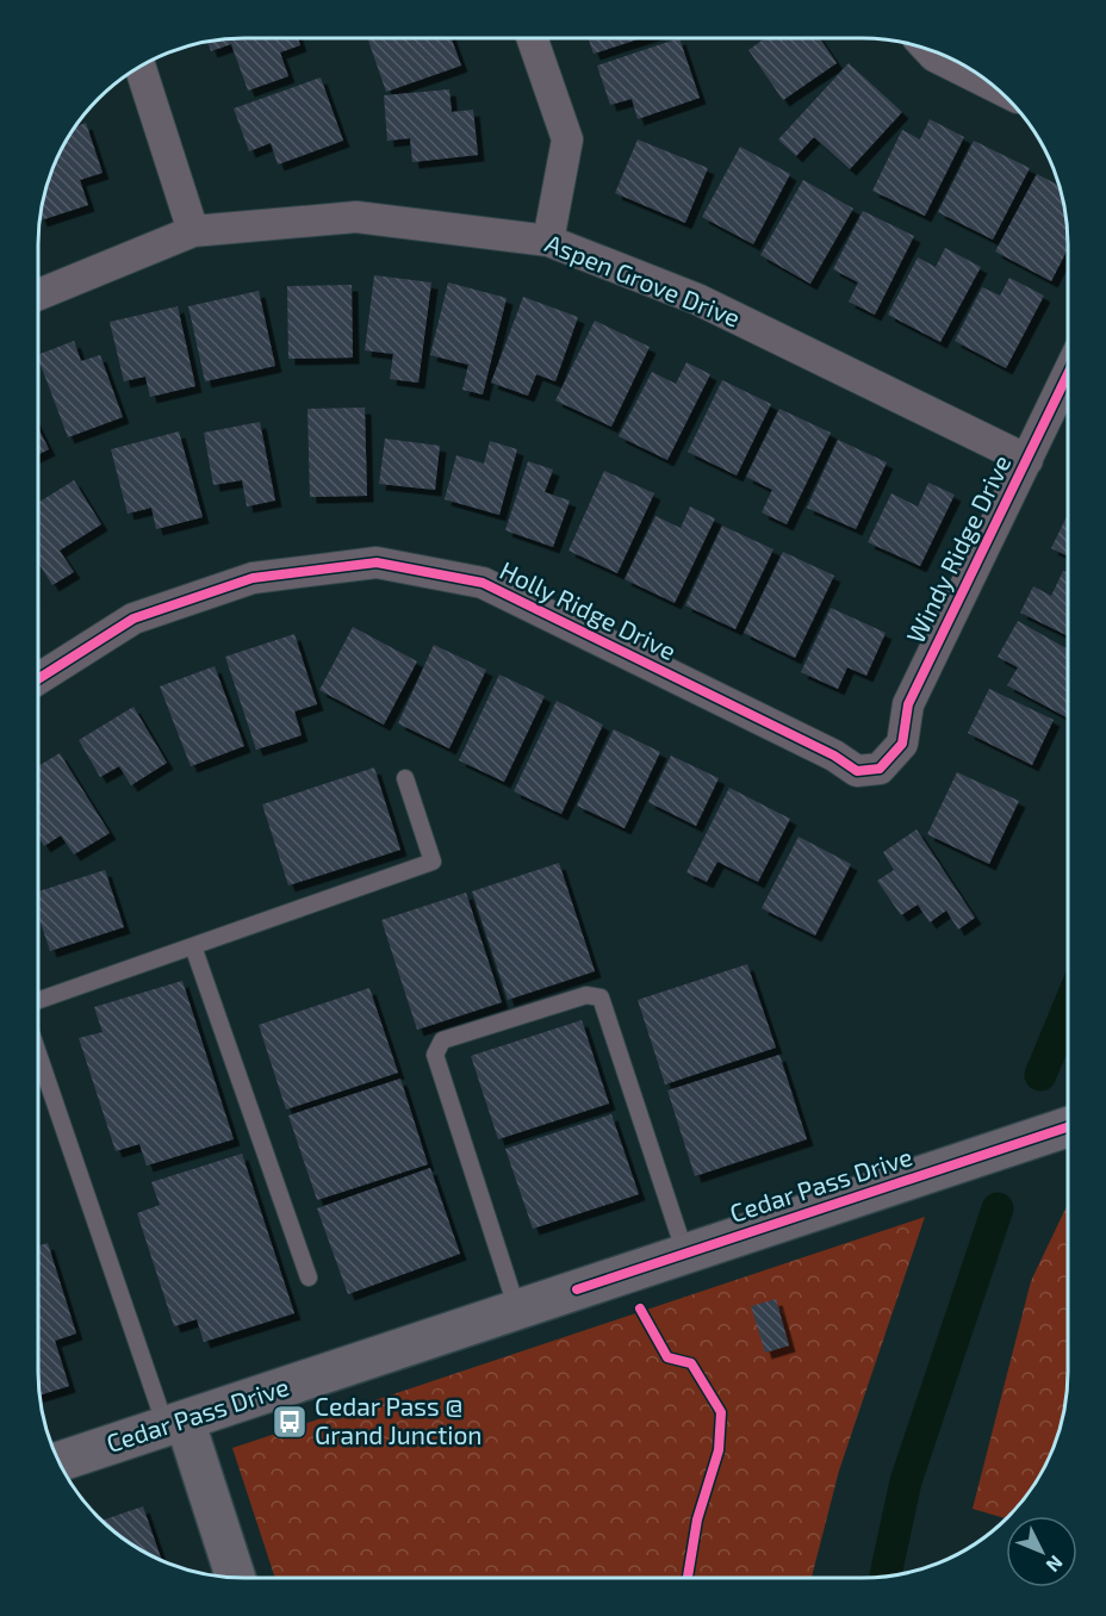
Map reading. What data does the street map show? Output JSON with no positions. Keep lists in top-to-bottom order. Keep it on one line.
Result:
{"streets":{"street":["Aspen Grove Drive","Windy Ridge Drive","Holly Ridge Drive","Cedar Pass Drive"]},"crossings":[["Aspen Grove Drive","Windy Ridge Drive"],["Windy Ridge Drive","Holly Ridge Drive"]],"places":{"bus stop":["Cedar Pass @ Grand Junction"]},"north":"bottom right"}
